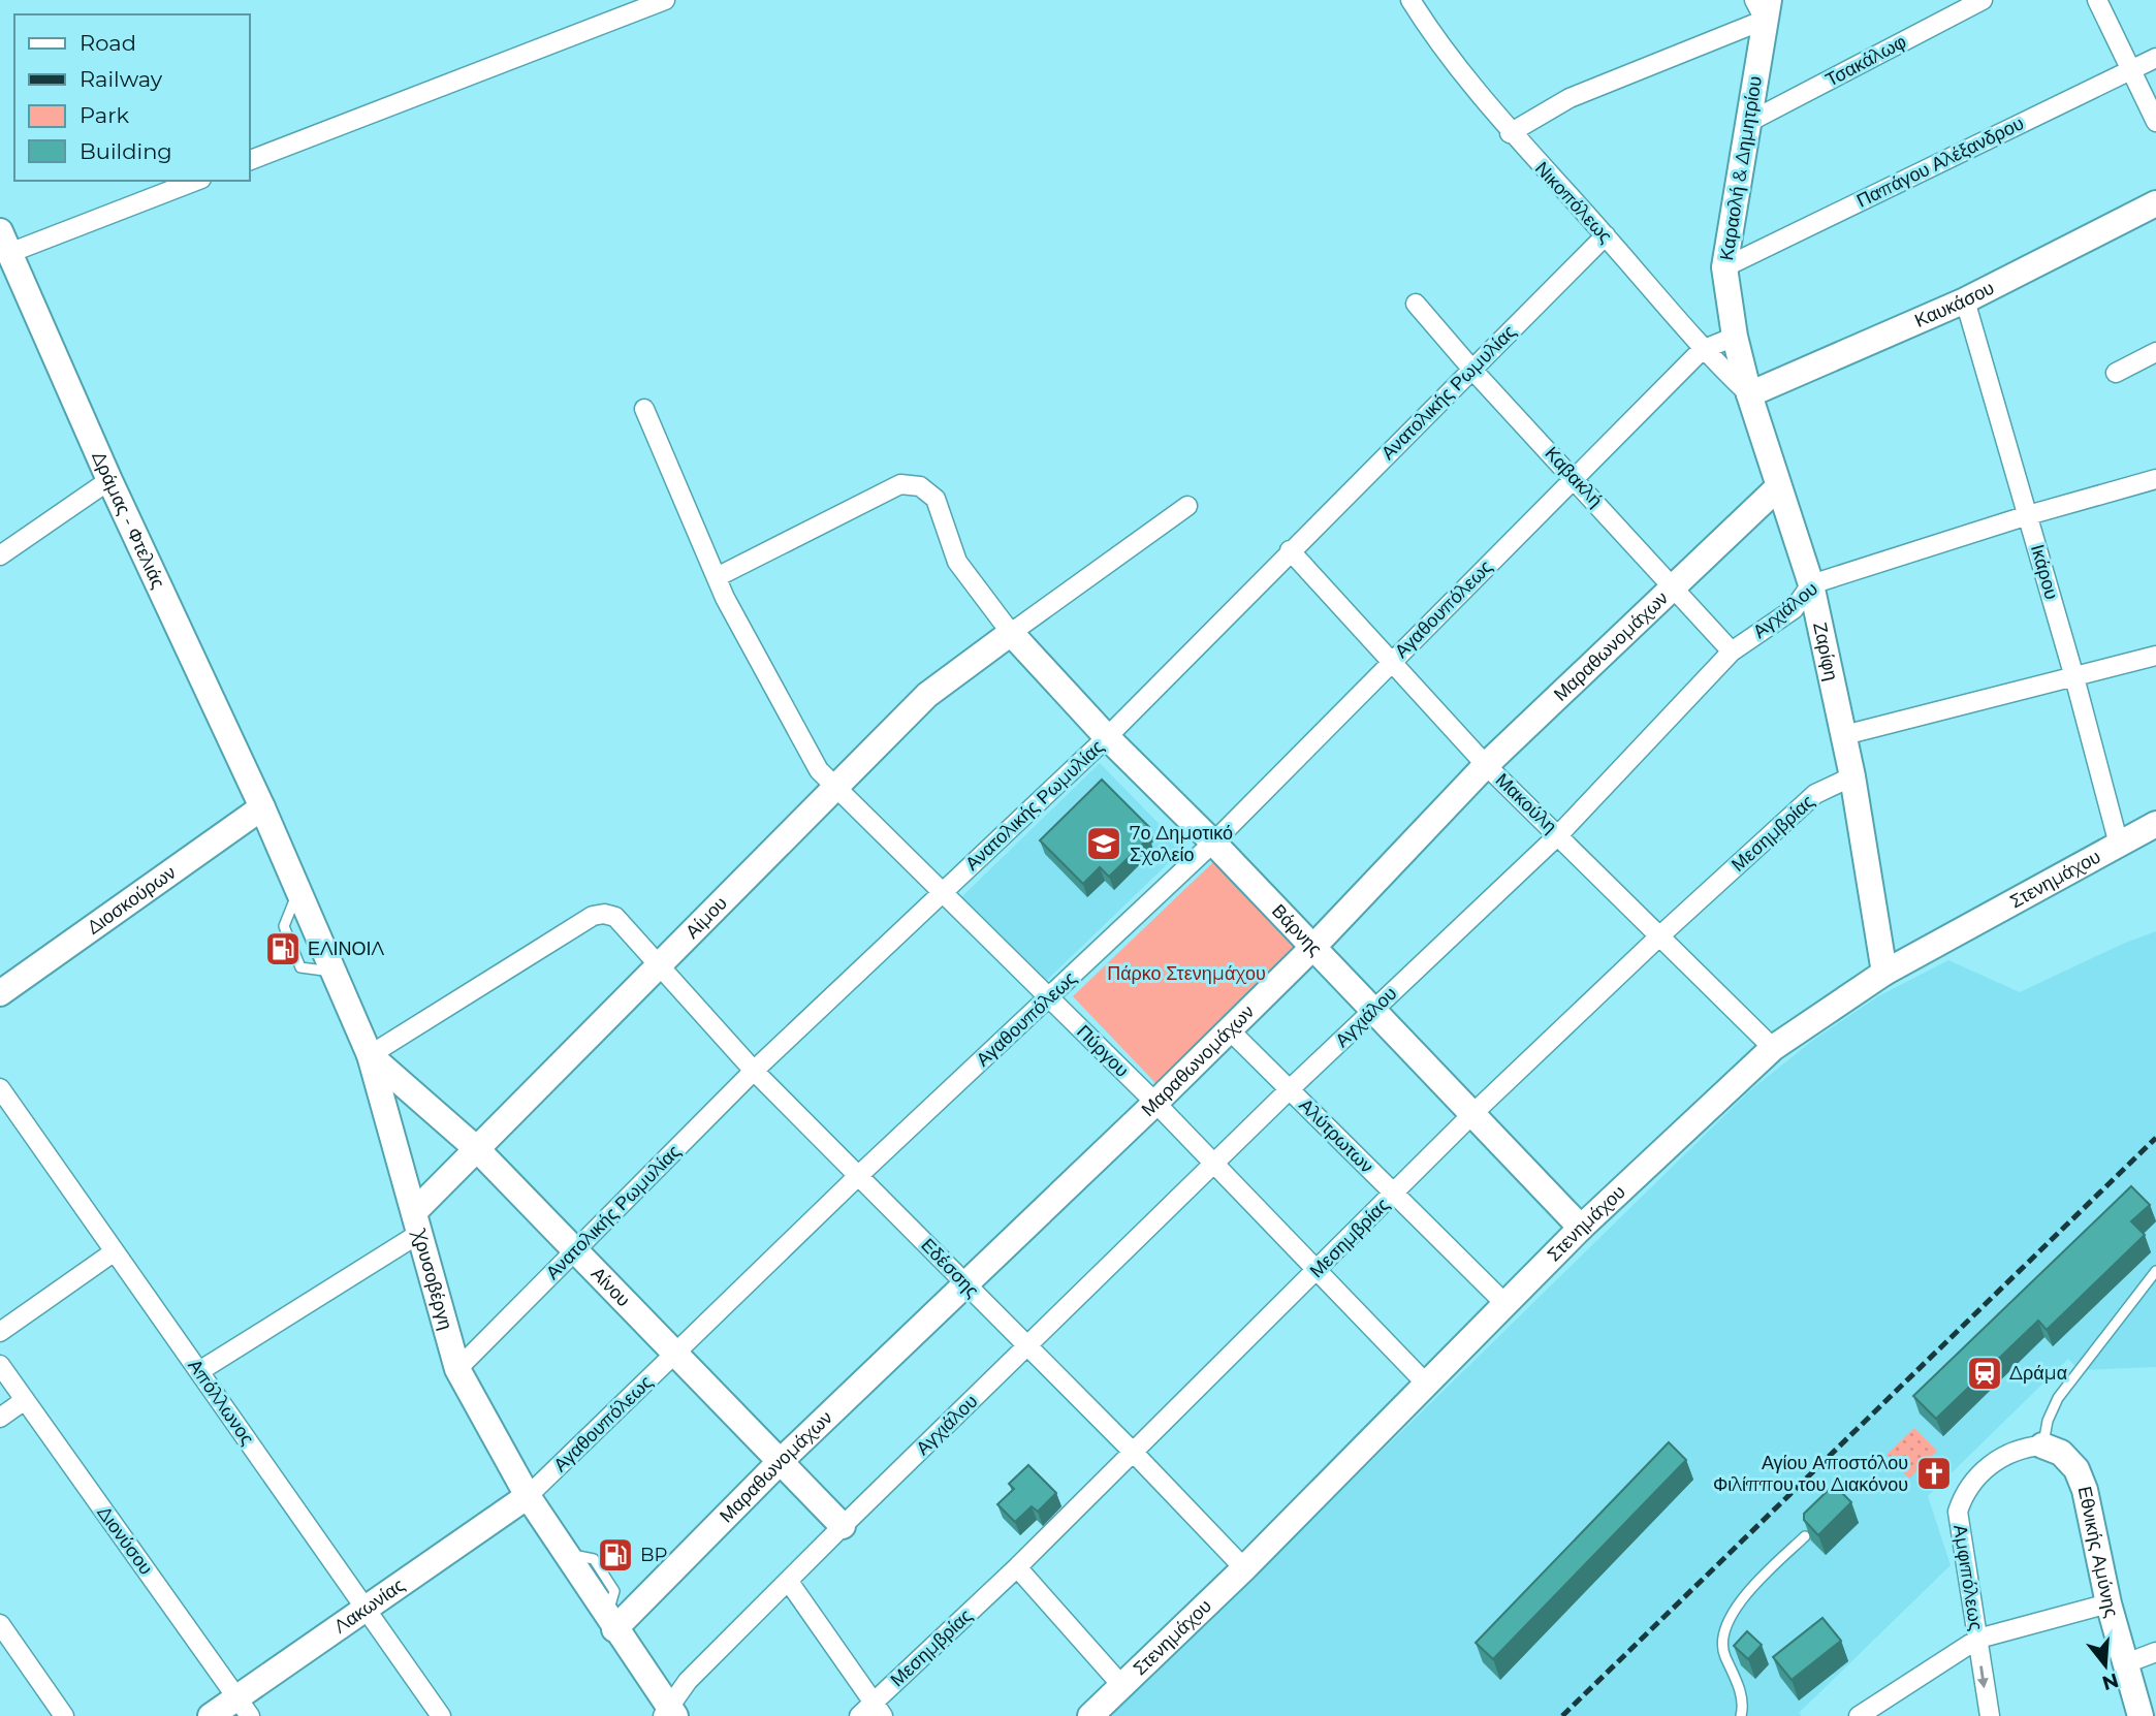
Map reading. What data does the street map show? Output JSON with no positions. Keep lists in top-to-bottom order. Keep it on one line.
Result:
{"streets":{"street":["Τσακάλωφ","Παπάγου Αλέξανδρου","Καραολή & Δημητρίου","Νικοπόλεως","Καυκάσου","Ανατολικής Ρωμυλίας","Καβακλή","Δράμας - Φτελιάς","Ικάρου","Αγαθουπόλεως","Αγχιάλου","Μαραθωνομάχων","Ζαρίφη","Μακούλη","Μεσημβρίας","Στενημάχου","Διοσκούρων","Αίμου","Βάρνης","Πύργου","Αλύτρωτων","Εδέσσης","Χρυσοβέργη","Αίνου","Απόλλωνος","Διονύσου","Εθνικής Αμύνης","Αμφιπόλεως","Λακωνίας"]},"crossings":[["Τσακάλωφ","Καραολή & Δημητρίου"],["Παπάγου Αλέξανδρου","Καραολή & Δημητρίου"],["Καραολή & Δημητρίου","Ζαρίφη"],["Νικοπόλεως","Καυκάσου"],["Νικοπόλεως","Ανατολικής Ρωμυλίας"],["Νικοπόλεως","Αγαθουπόλεως"],["Νικοπόλεως","Ζαρίφη"],["Καυκάσου","Ικάρου"],["Καυκάσου","Ζαρίφη"],["Ανατολικής Ρωμυλίας","Καβακλή"],["Ανατολικής Ρωμυλίας","Μακούλη"],["Ανατολικής Ρωμυλίας","Βάρνης"],["Ανατολικής Ρωμυλίας","Πύργου"],["Ανατολικής Ρωμυλίας","Εδέσσης"],["Ανατολικής Ρωμυλίας","Χρυσοβέργη"],["Ανατολικής Ρωμυλίας","Αίνου"],["Καβακλή","Αγαθουπόλεως"],["Καβακλή","Αγχιάλου"],["Καβακλή","Μαραθωνομάχων"],["Δράμας - Φτελιάς","Διοσκούρων"],["Δράμας - Φτελιάς","Χρυσοβέργη"],["Ικάρου","Αγχιάλου"],["Ικάρου","Στενημάχου"],["Αγαθουπόλεως","Μακούλη"],["Αγαθουπόλεως","Βάρνης"],["Αγαθουπόλεως","Πύργου"],["Αγαθουπόλεως","Εδέσσης"],["Αγαθουπόλεως","Χρυσοβέργη"],["Αγαθουπόλεως","Αίνου"],["Αγαθουπόλεως","Λακωνίας"],["Αγχιάλου","Ζαρίφη"],["Αγχιάλου","Μακούλη"],["Αγχιάλου","Βάρνης"],["Αγχιάλου","Πύργου"],["Αγχιάλου","Αλύτρωτων"],["Αγχιάλου","Εδέσσης"],["Αγχιάλου","Χρυσοβέργη"],["Αγχιάλου","Αίνου"],["Μαραθωνομάχων","Ζαρίφη"],["Μαραθωνομάχων","Μακούλη"],["Μαραθωνομάχων","Βάρνης"],["Μαραθωνομάχων","Πύργου"],["Μαραθωνομάχων","Αλύτρωτων"],["Μαραθωνομάχων","Εδέσσης"],["Μαραθωνομάχων","Χρυσοβέργη"],["Μαραθωνομάχων","Αίνου"],["Ζαρίφη","Μεσημβρίας"],["Ζαρίφη","Στενημάχου"],["Μακούλη","Μεσημβρίας"],["Μακούλη","Στενημάχου"],["Μεσημβρίας","Βάρνης"],["Μεσημβρίας","Πύργου"],["Μεσημβρίας","Αλύτρωτων"],["Μεσημβρίας","Εδέσσης"],["Στενημάχου","Βάρνης"],["Στενημάχου","Πύργου"],["Στενημάχου","Αλύτρωτων"],["Στενημάχου","Εδέσσης"],["Διοσκούρων","Χρυσοβέργη"],["Αίμου","Βάρνης"],["Αίμου","Πύργου"],["Αίμου","Εδέσσης"],["Αίμου","Χρυσοβέργη"],["Αίμου","Αίνου"],["Εδέσσης","Χρυσοβέργη"],["Εδέσσης","Αίνου"],["Χρυσοβέργη","Αίνου"],["Χρυσοβέργη","Λακωνίας"],["Απόλλωνος","Λακωνίας"],["Διονύσου","Λακωνίας"],["Εθνικής Αμύνης","Αμφιπόλεως"]],"parks":["Πάρκο Στενημάχου"],"places":{"school or university":["7ο Δημοτικό Σχολείο"],"fuel station":["ΕΛΙΝΟΙΛ","BP"],"station":["Δράμα"],"church":["Αγίου Αποστόλου Φιλίππου του Διακόνου"]},"legend":["Road","Railway","Park","Building"],"north":"bottom"}
